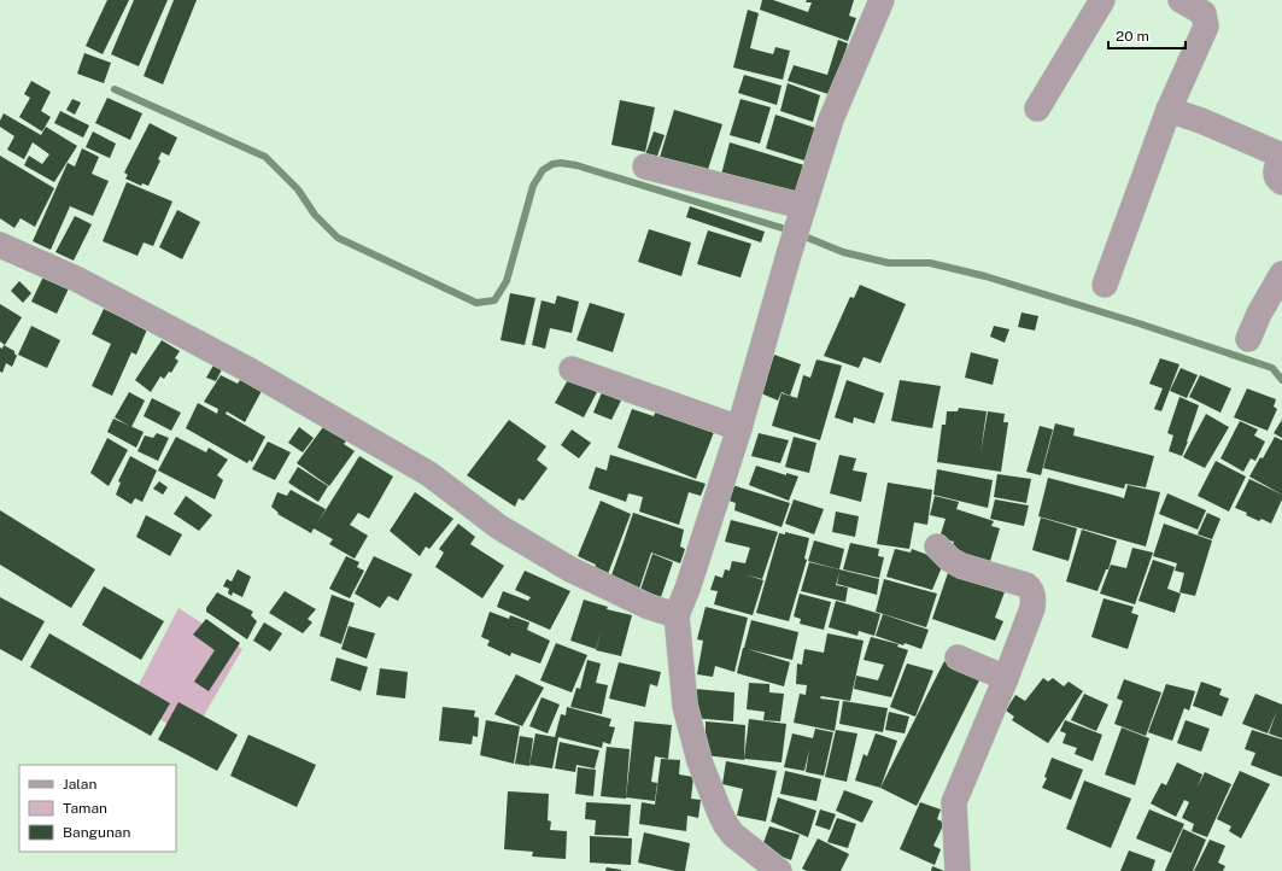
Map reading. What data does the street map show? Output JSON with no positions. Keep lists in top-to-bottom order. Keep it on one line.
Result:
{"legend":["Jalan","Taman","Bangunan"],"scale_bar":"20 m"}
